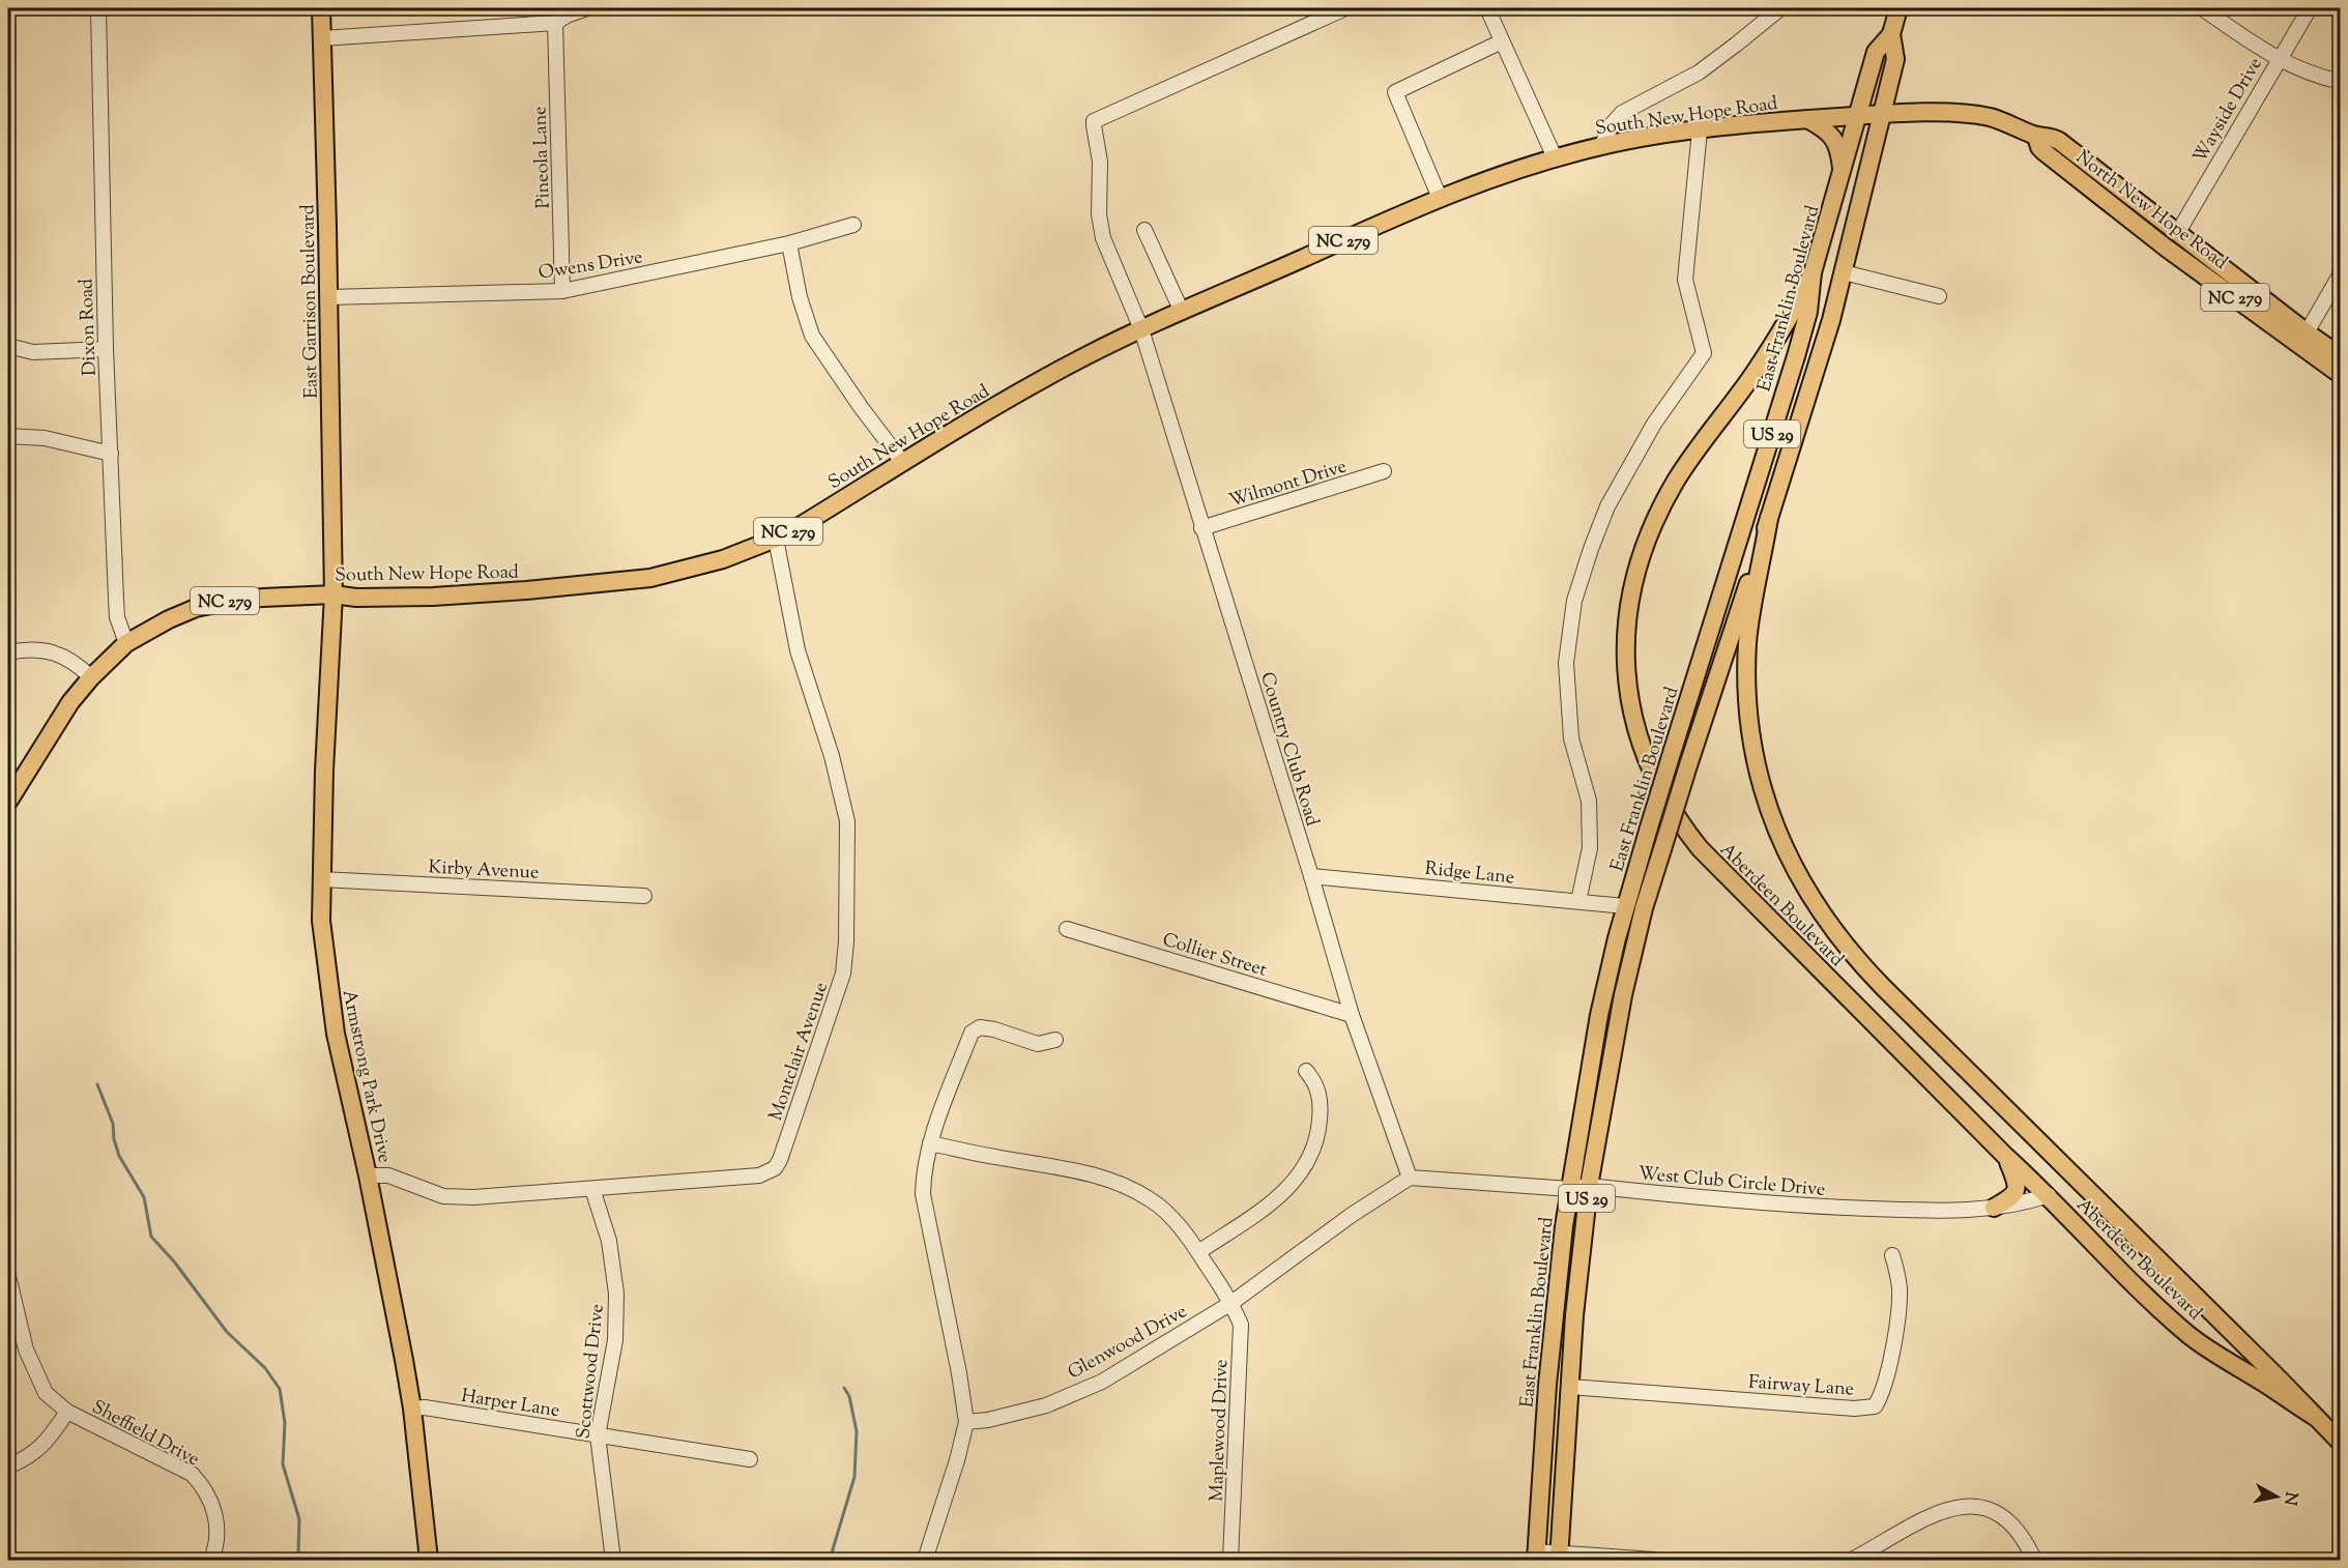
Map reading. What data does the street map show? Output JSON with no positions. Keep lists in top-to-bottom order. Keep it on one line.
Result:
{"streets":{"main road":["South New Hope Road","North New Hope Road","NC 279","East Franklin Boulevard","East Garrison Boulevard","US 29","Aberdeen Boulevard","Armstrong Park Drive"],"street":["Wayside Drive","Pineola Lane","Owens Drive","Dixon Road","Wilmont Drive","Country Club Road","Kirby Avenue","Ridge Lane","Collier Street","Montclair Avenue","West Club Circle Drive","Glenwood Drive","Scottwood Drive","Fairway Lane","Harper Lane","Maplewood Drive","Sheffield Drive"]},"crossings":[["Wayside Drive","North New Hope Road"],["South New Hope Road","North New Hope Road"],["South New Hope Road","East Franklin Boulevard"],["South New Hope Road","East Garrison Boulevard"],["South New Hope Road","Dixon Road"],["South New Hope Road","Country Club Road"],["South New Hope Road","Montclair Avenue"],["South New Hope Road","Armstrong Park Drive"],["Pineola Lane","Owens Drive"],["North New Hope Road","East Franklin Boulevard"],["Owens Drive","East Garrison Boulevard"],["East Franklin Boulevard","Ridge Lane"],["East Franklin Boulevard","Aberdeen Boulevard"],["East Franklin Boulevard","West Club Circle Drive"],["East Franklin Boulevard","Fairway Lane"],["East Garrison Boulevard","Armstrong Park Drive"],["Wilmont Drive","Country Club Road"],["Country Club Road","Ridge Lane"],["Country Club Road","Collier Street"],["Country Club Road","West Club Circle Drive"],["Country Club Road","Glenwood Drive"],["Kirby Avenue","Armstrong Park Drive"],["Aberdeen Boulevard","West Club Circle Drive"],["Montclair Avenue","Armstrong Park Drive"],["Montclair Avenue","Scottwood Drive"],["Armstrong Park Drive","Harper Lane"],["West Club Circle Drive","Glenwood Drive"],["Glenwood Drive","Maplewood Drive"],["Scottwood Drive","Harper Lane"]],"north":"right"}
